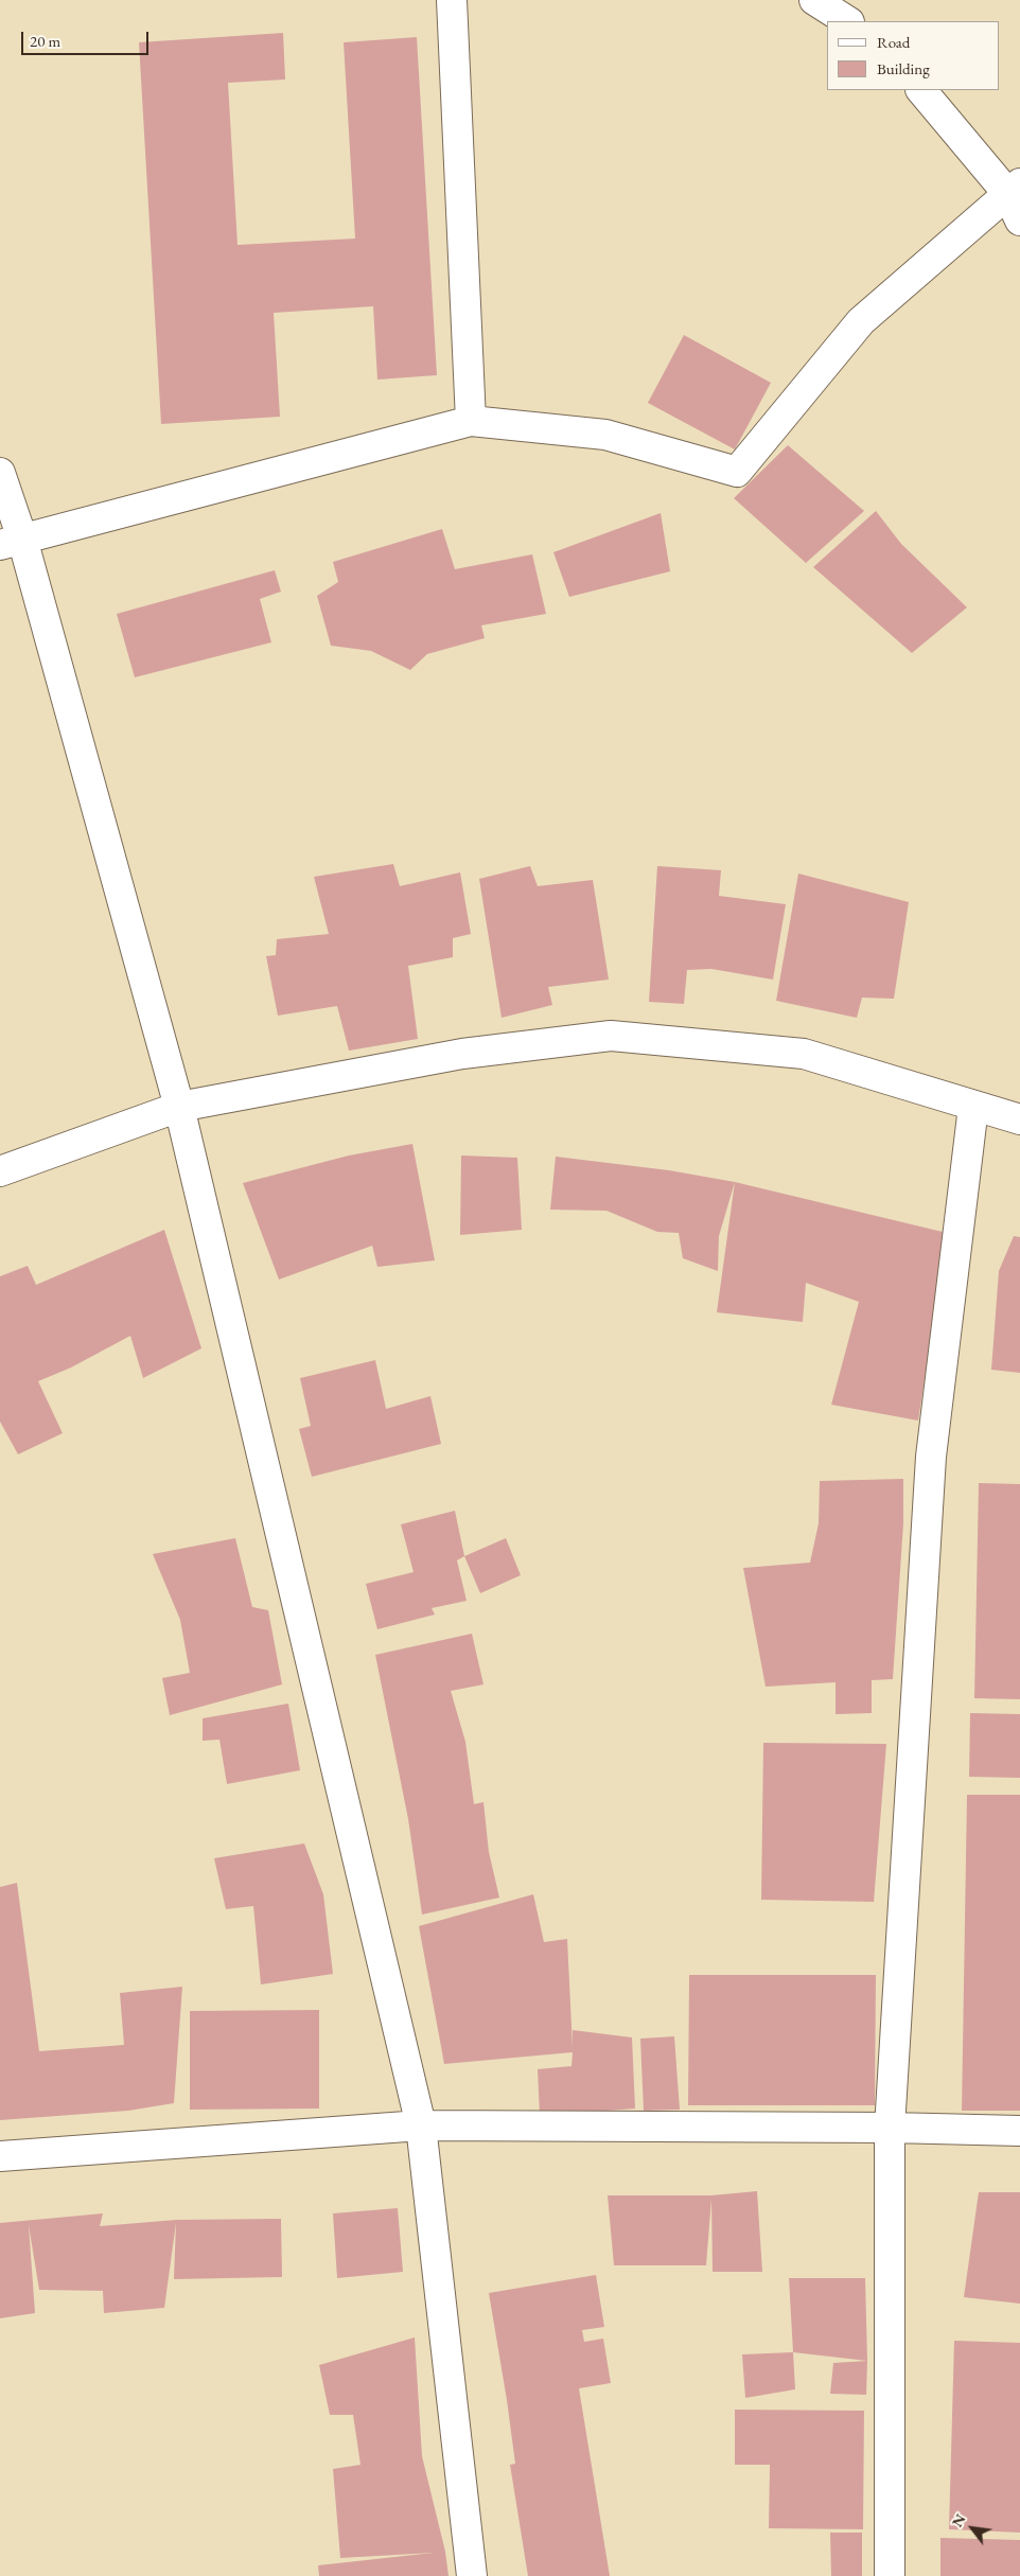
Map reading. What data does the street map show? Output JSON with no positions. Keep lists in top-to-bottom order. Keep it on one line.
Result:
{"legend":["Road","Building"],"scale_bar":"20 m","north":"top left"}
